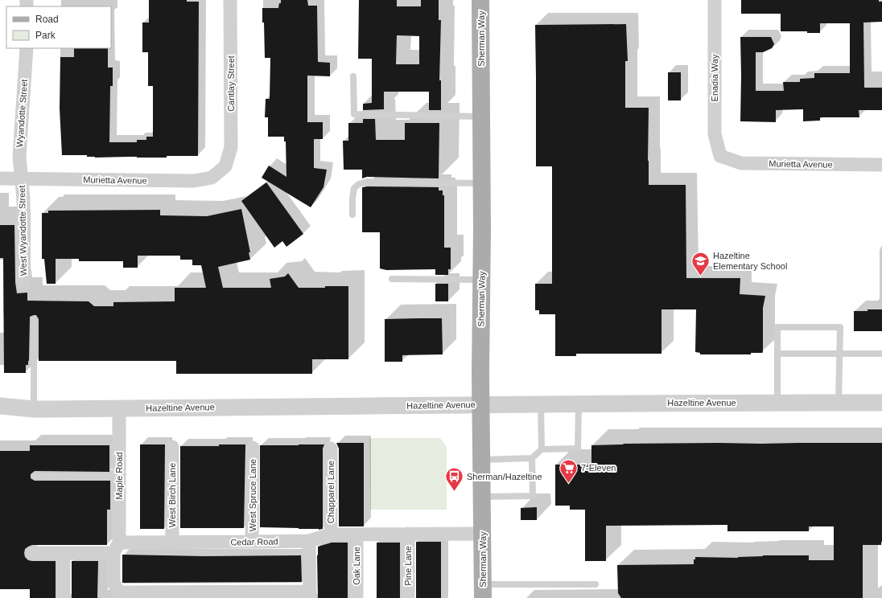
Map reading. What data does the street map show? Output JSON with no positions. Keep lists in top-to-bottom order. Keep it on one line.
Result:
{"streets":{"main road":["Sherman Way"],"street":["Enadia Way","Cantlay Street","Wyandotte Street","Murietta Avenue","West Wyandotte Street","Hazeltine Avenue","Maple Road","Chapparel Lane","West Birch Lane","West Spruce Lane","Cedar Road","Oak Lane","Pine Lane"]},"crossings":[["Sherman Way","Hazeltine Avenue"],["Sherman Way","Cedar Road"],["Enadia Way","Murietta Avenue"],["Cantlay Street","Murietta Avenue"],["Wyandotte Street","Murietta Avenue"],["Wyandotte Street","West Wyandotte Street"],["Murietta Avenue","West Wyandotte Street"],["Hazeltine Avenue","Maple Road"],["Maple Road","Cedar Road"],["Chapparel Lane","Cedar Road"],["West Birch Lane","Cedar Road"],["West Spruce Lane","Cedar Road"],["Cedar Road","Oak Lane"],["Cedar Road","Pine Lane"]],"places":{"school or university":["Hazeltine Elementary School"],"supermarket":["7-Eleven"],"bus stop":["Sherman/Hazeltine"]},"legend":["Road","Park"]}
